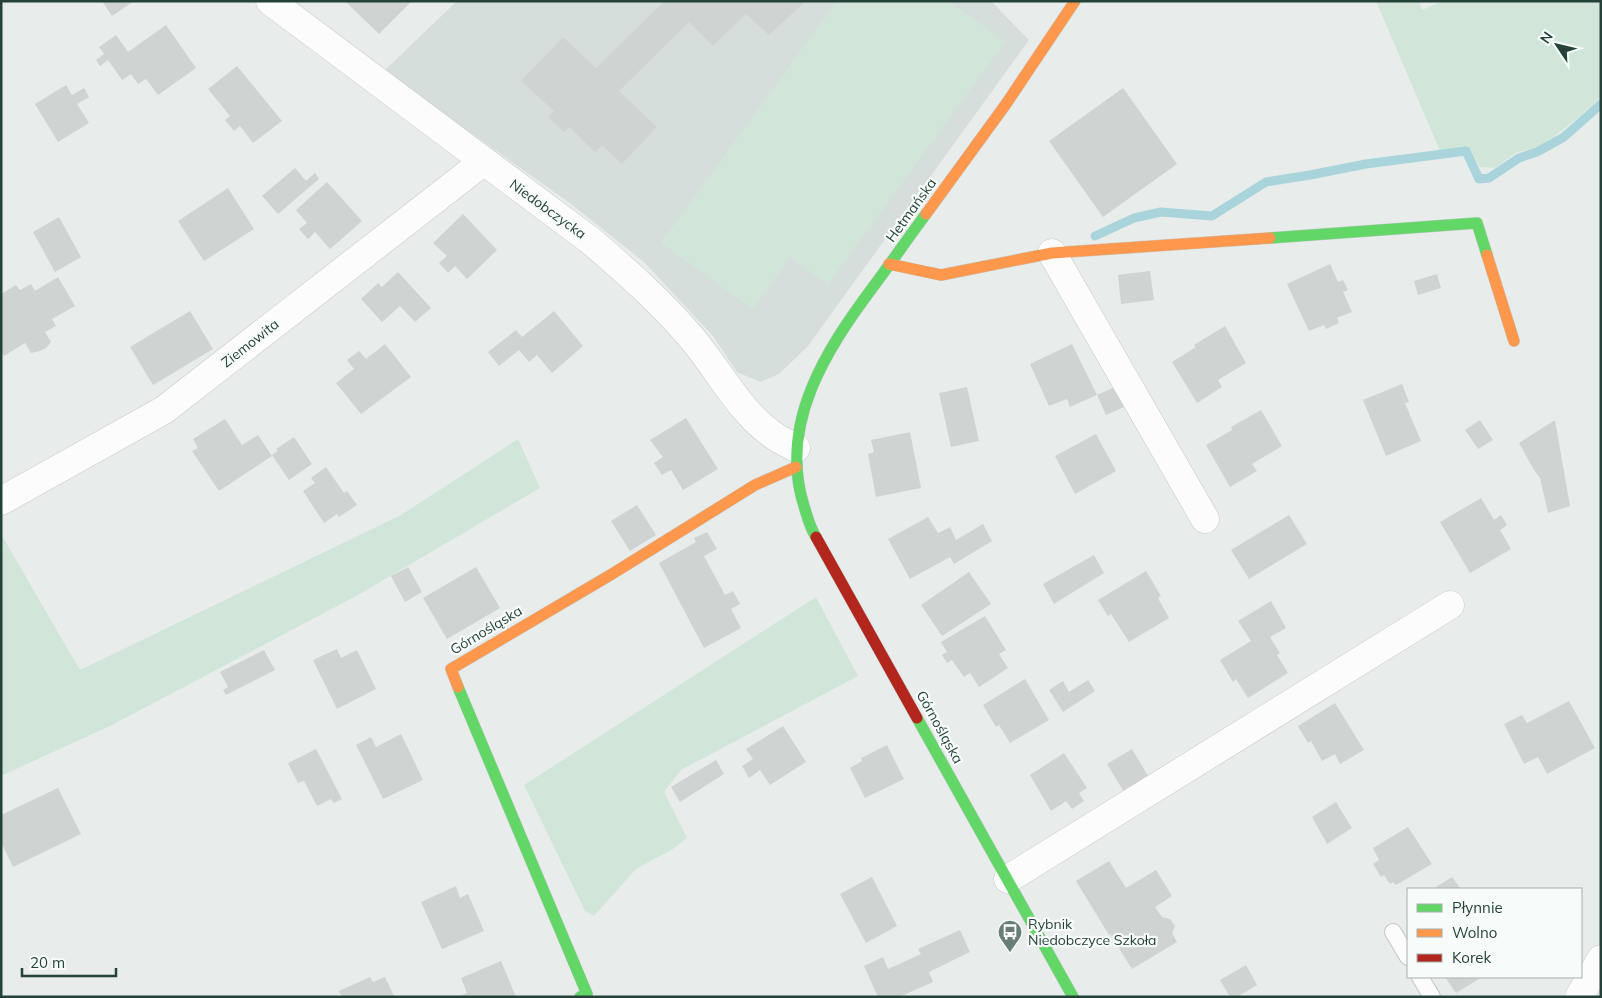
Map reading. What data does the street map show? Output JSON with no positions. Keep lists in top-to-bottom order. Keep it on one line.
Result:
{"streets":{"street":["Niedobczycka","Hetmańska","Ziemowita","Górnośląska"]},"crossings":[["Niedobczycka","Hetmańska"],["Niedobczycka","Ziemowita"],["Niedobczycka","Górnośląska"],["Hetmańska","Górnośląska"]],"places":{"bus stop":["Rybnik Niedobczyce Szkoła"]},"legend":["Płynnie","Wolno","Korek"],"scale_bar":"20 m","north":"top left"}
